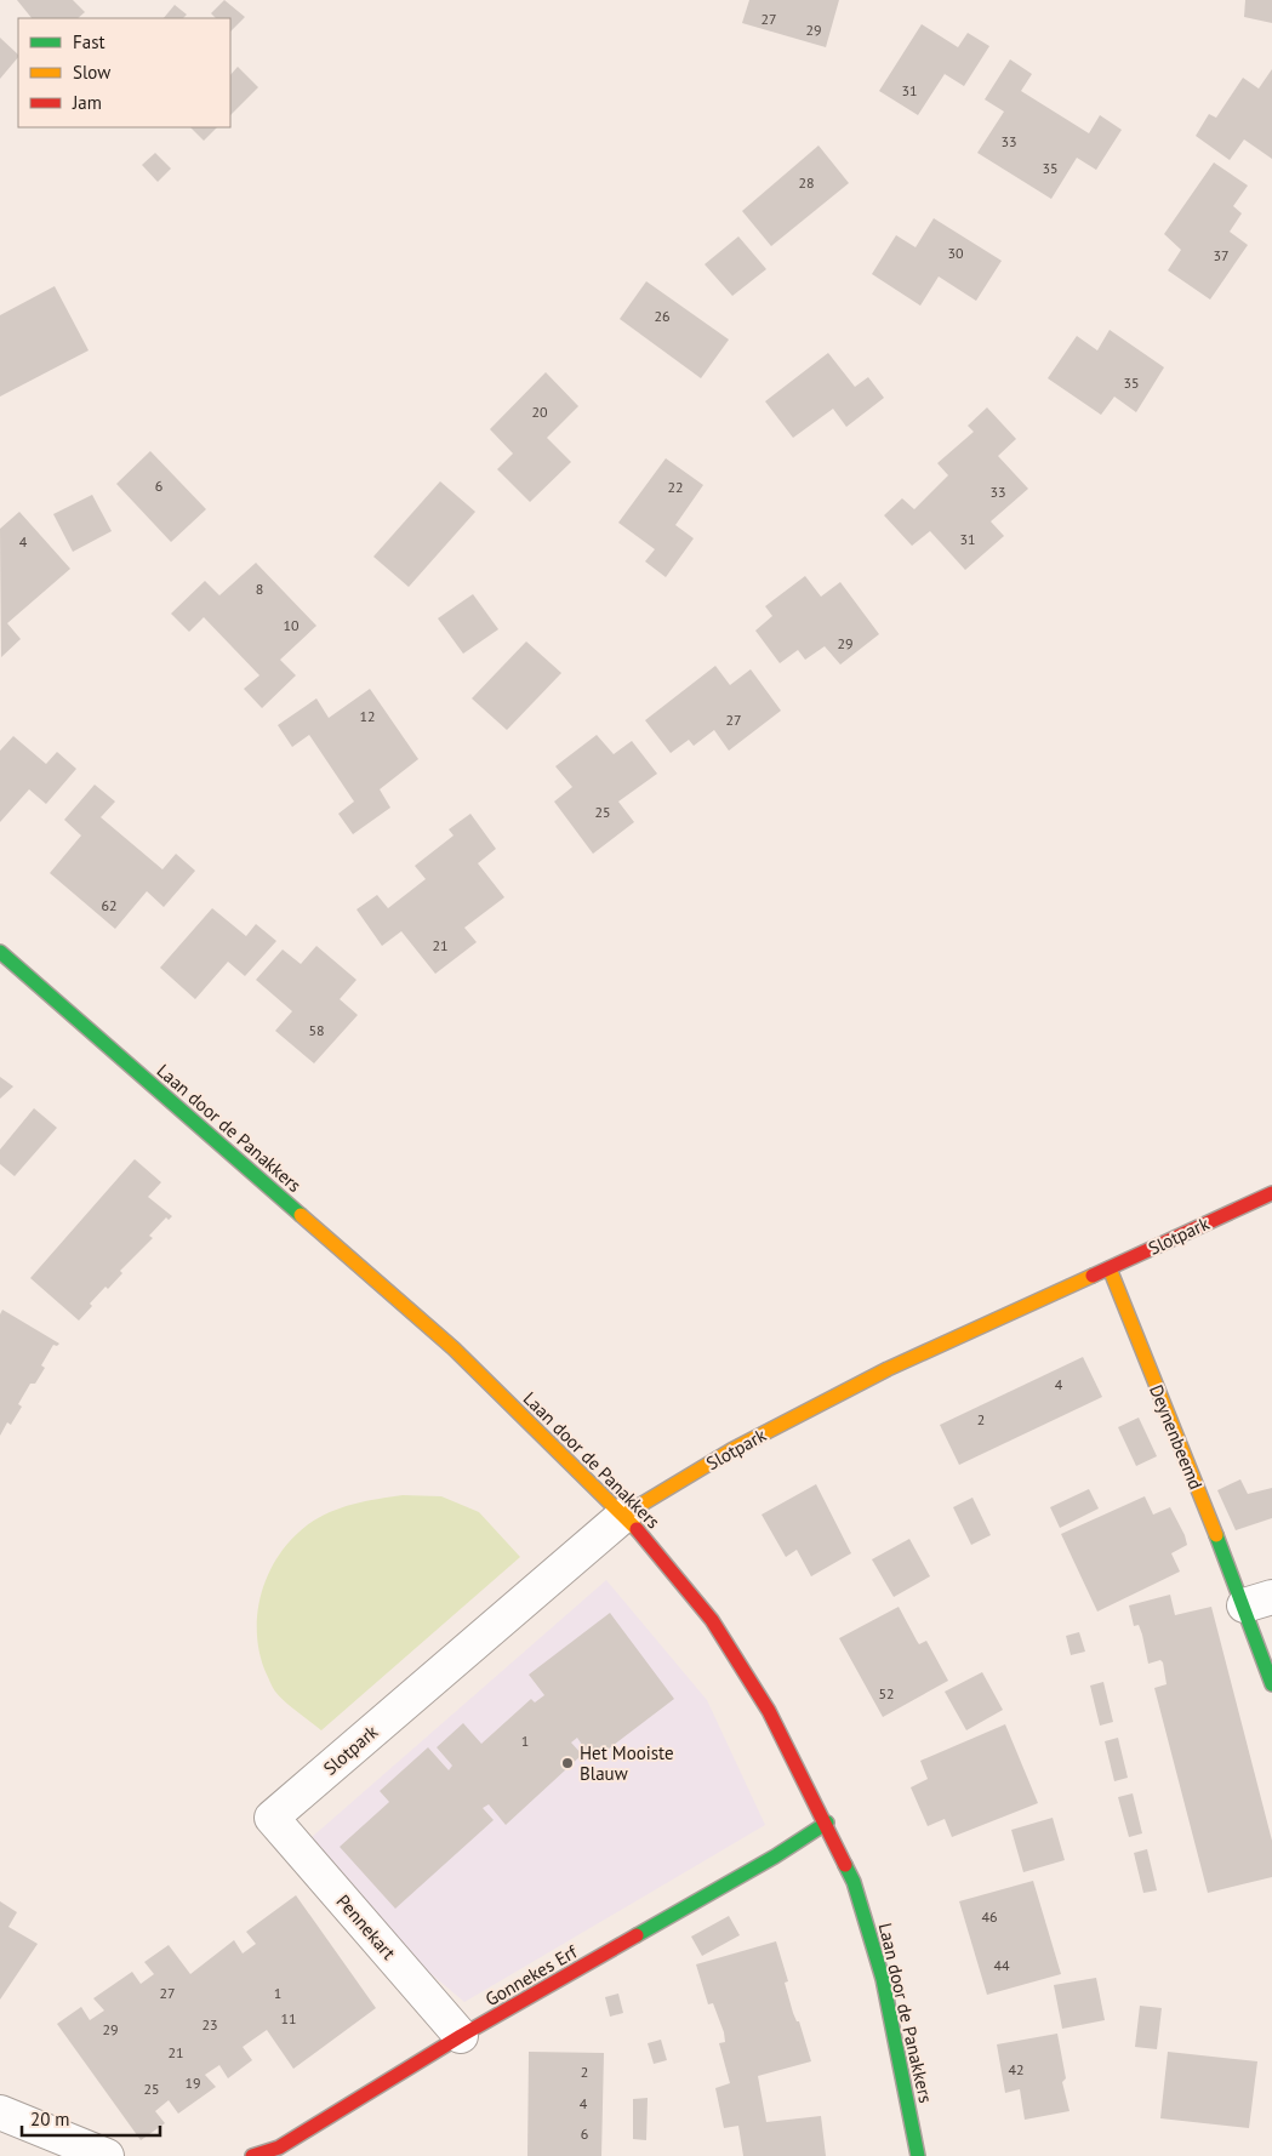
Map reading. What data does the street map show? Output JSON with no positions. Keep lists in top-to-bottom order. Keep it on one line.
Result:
{"streets":{"street":["Laan door de Panakkers","Slotpark","Deynenbeemd","Pennekart","Gonnekes Erf"]},"crossings":[["Laan door de Panakkers","Slotpark"],["Laan door de Panakkers","Gonnekes Erf"],["Slotpark","Deynenbeemd"],["Slotpark","Pennekart"],["Pennekart","Gonnekes Erf"]],"places":["Het Mooiste Blauw"],"house_numbers":["27","29","31","33","35","28","30","37","26","35","20","6","22","33","31","4","8","10","29","12","27","25","62","21","58","4","2","52","1","46","44","27","1","11","23","29","21","42","2","19","25","4","6"],"legend":["Fast","Slow","Jam"],"scale_bar":"20 m"}
